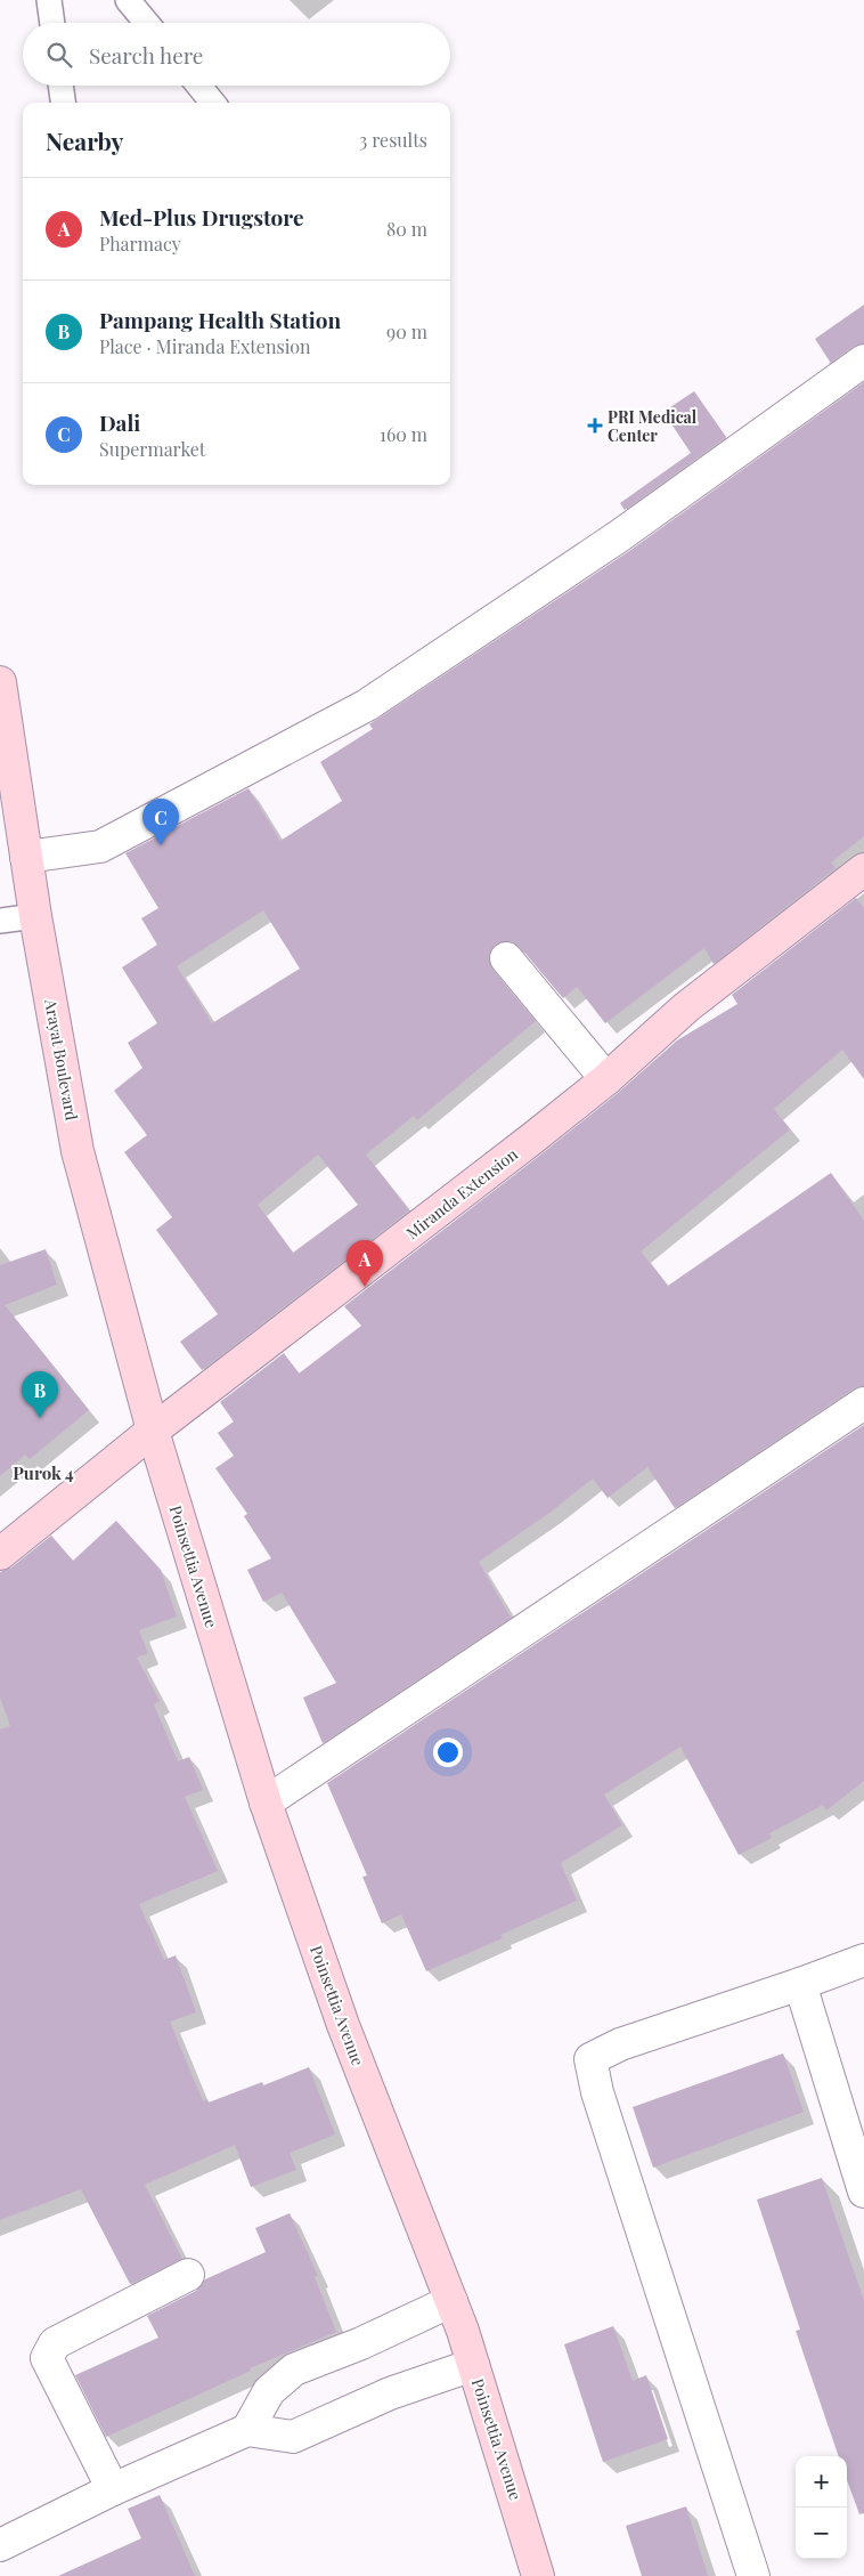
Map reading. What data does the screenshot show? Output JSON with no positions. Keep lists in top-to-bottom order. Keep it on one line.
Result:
{"streets":{"main road":["Arayat Boulevard","Miranda Extension","Poinsettia Avenue"]},"crossings":[["Arayat Boulevard","Miranda Extension"],["Arayat Boulevard","Poinsettia Avenue"],["Miranda Extension","Poinsettia Avenue"]],"districts":["Purok 4"],"places":{"health":["PRI Medical Center"]},"page":{"search":"Search here","heading":["Nearby","3 results"],"list":[{"mark":"A","name":"Med-Plus Drugstore","note":"Pharmacy","value":"80 m"},{"mark":"B","name":"Pampang Health Station","note":"Place · Miranda Extension","value":"90 m"},{"mark":"C","name":"Dali","note":"Supermarket","value":"160 m"}],"pins":["C","A","B"],"map_buttons":["+","−"]}}
